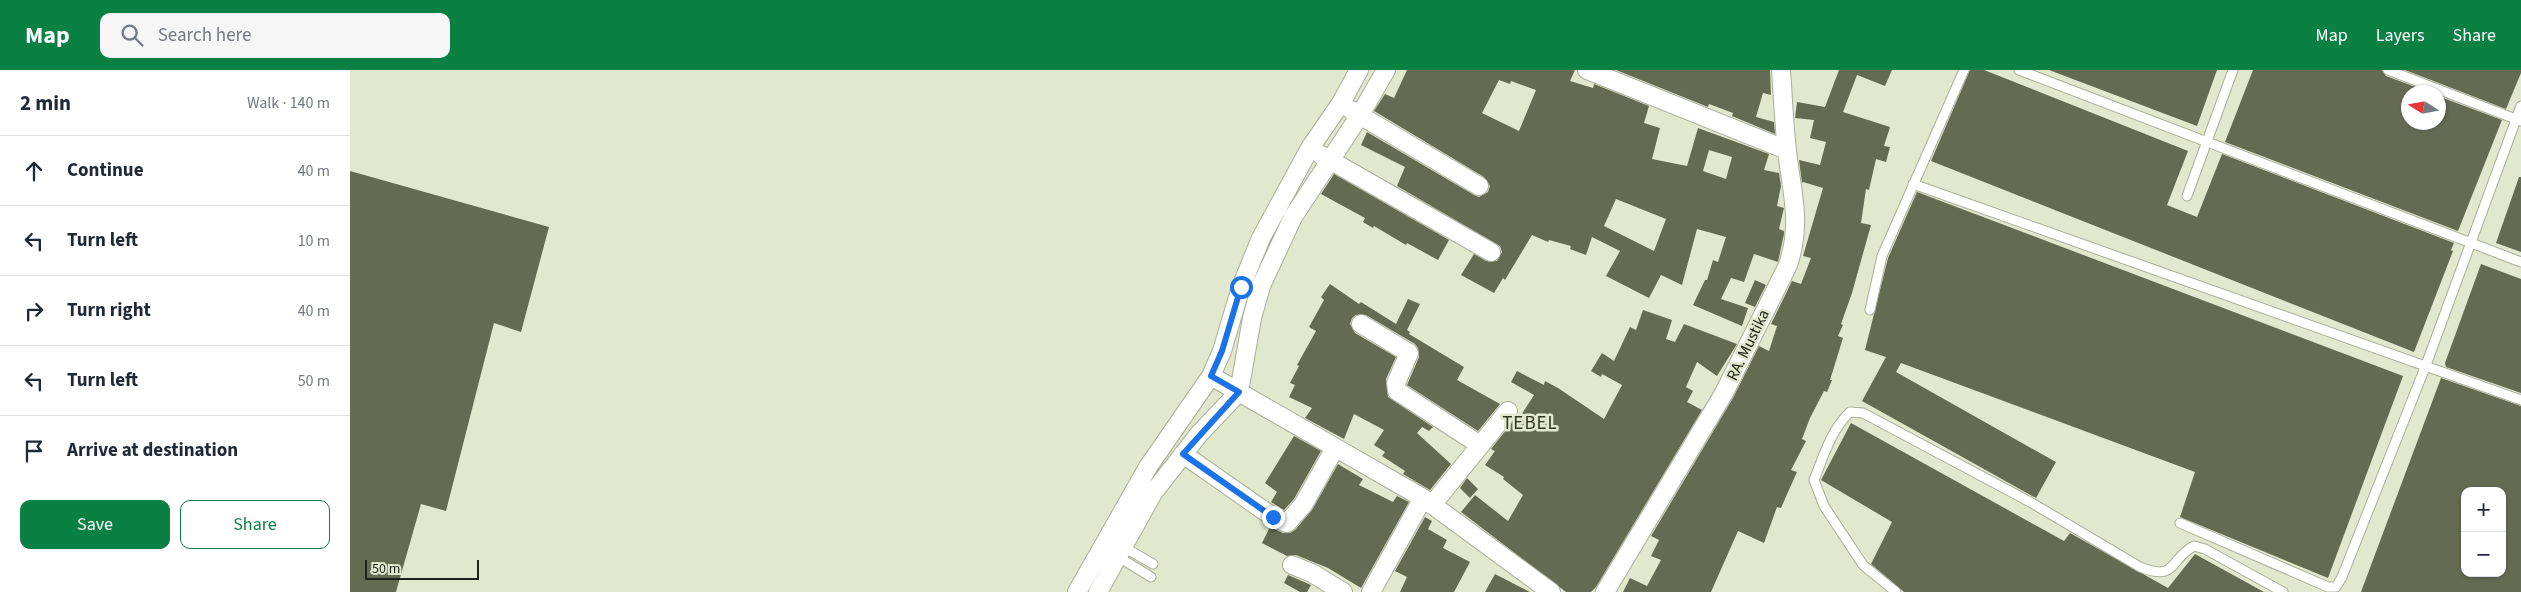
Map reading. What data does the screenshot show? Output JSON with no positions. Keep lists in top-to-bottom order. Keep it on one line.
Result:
{"streets":{"street":["RA. Mustika"]},"districts":["TEBEL"],"scale_bar":"50 m","north":"left","page":{"header":"Map","search":"Search here","nav":["Map","Layers","Share"],"heading":["2 min","Walk · 140 m"],"list":[["Continue","40 m"],["Turn left","10 m"],["Turn right","40 m"],["Turn left","50 m"],"Arrive at destination"],"buttons":["Save","Share"],"map_buttons":["+","−"],"scale":"50 m"}}
